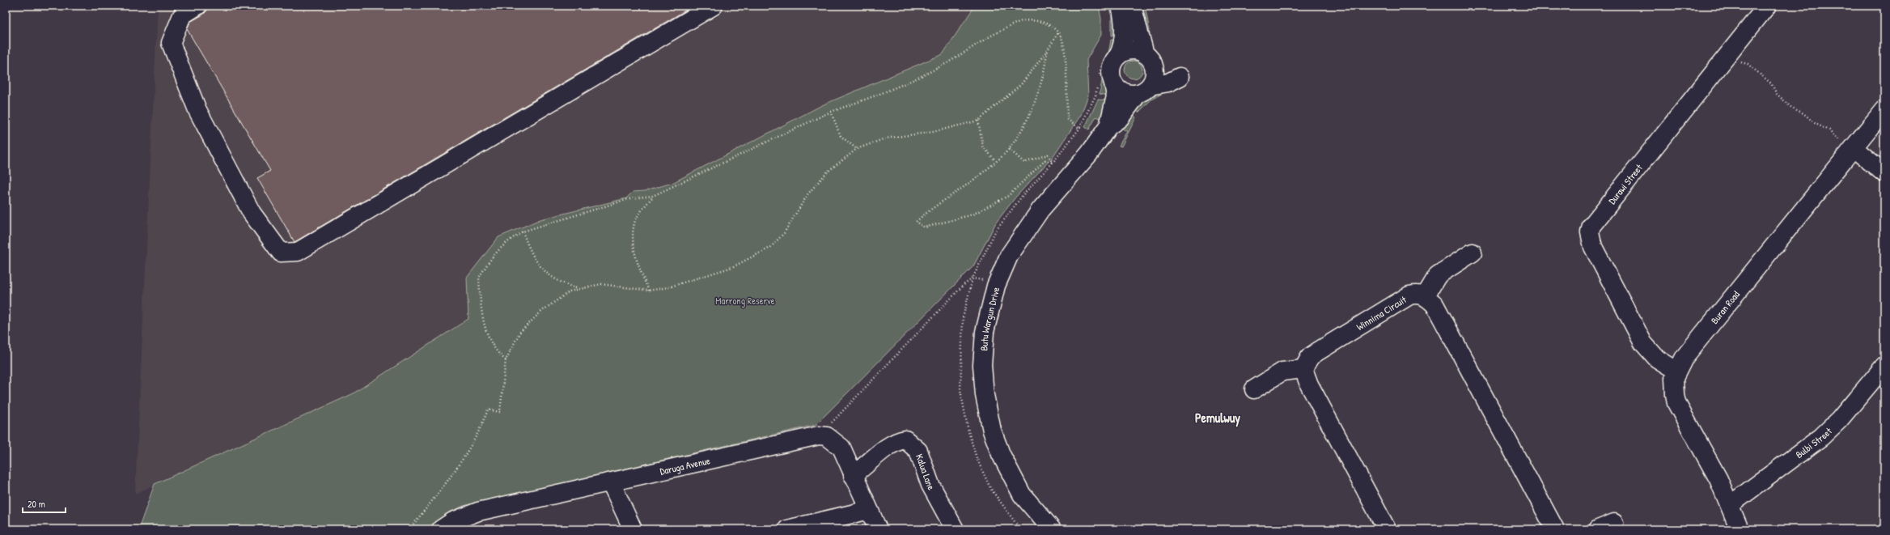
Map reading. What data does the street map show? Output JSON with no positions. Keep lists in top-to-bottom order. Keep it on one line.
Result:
{"streets":{"street":["Durawi Street","Buran Road","Winnima Circuit","Butu Wargun Drive","Bulbi Street","Daruga Avenue","Kalua Lane"]},"crossings":[["Durawi Street","Buran Road"],["Buran Road","Bulbi Street"]],"districts":["Pemulwuy"],"parks":["Marrong Reserve"],"scale_bar":"20 m"}
